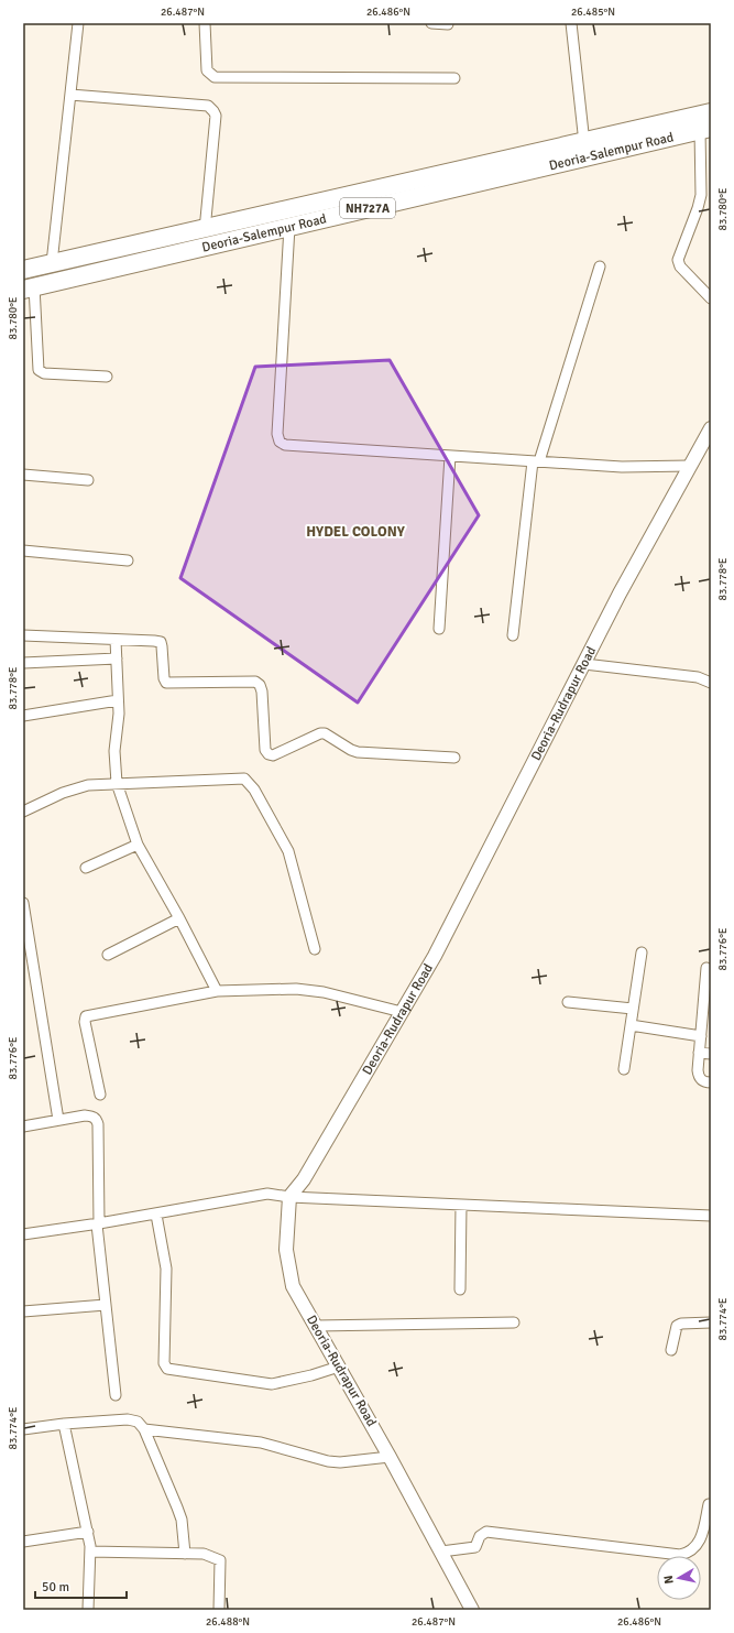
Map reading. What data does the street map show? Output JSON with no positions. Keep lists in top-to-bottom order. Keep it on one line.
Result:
{"streets":{"highway":["Deoria-Salempur Road","NH727A"],"main road":["Deoria-Rudrapur Road"]},"districts":["HYDEL COLONY"],"scale_bar":"50 m","north":"left","coordinates":["26.487°N","26.486°N","26.485°N","83.780°E","83.778°E","83.776°E","83.774°E","26.488°N"]}
